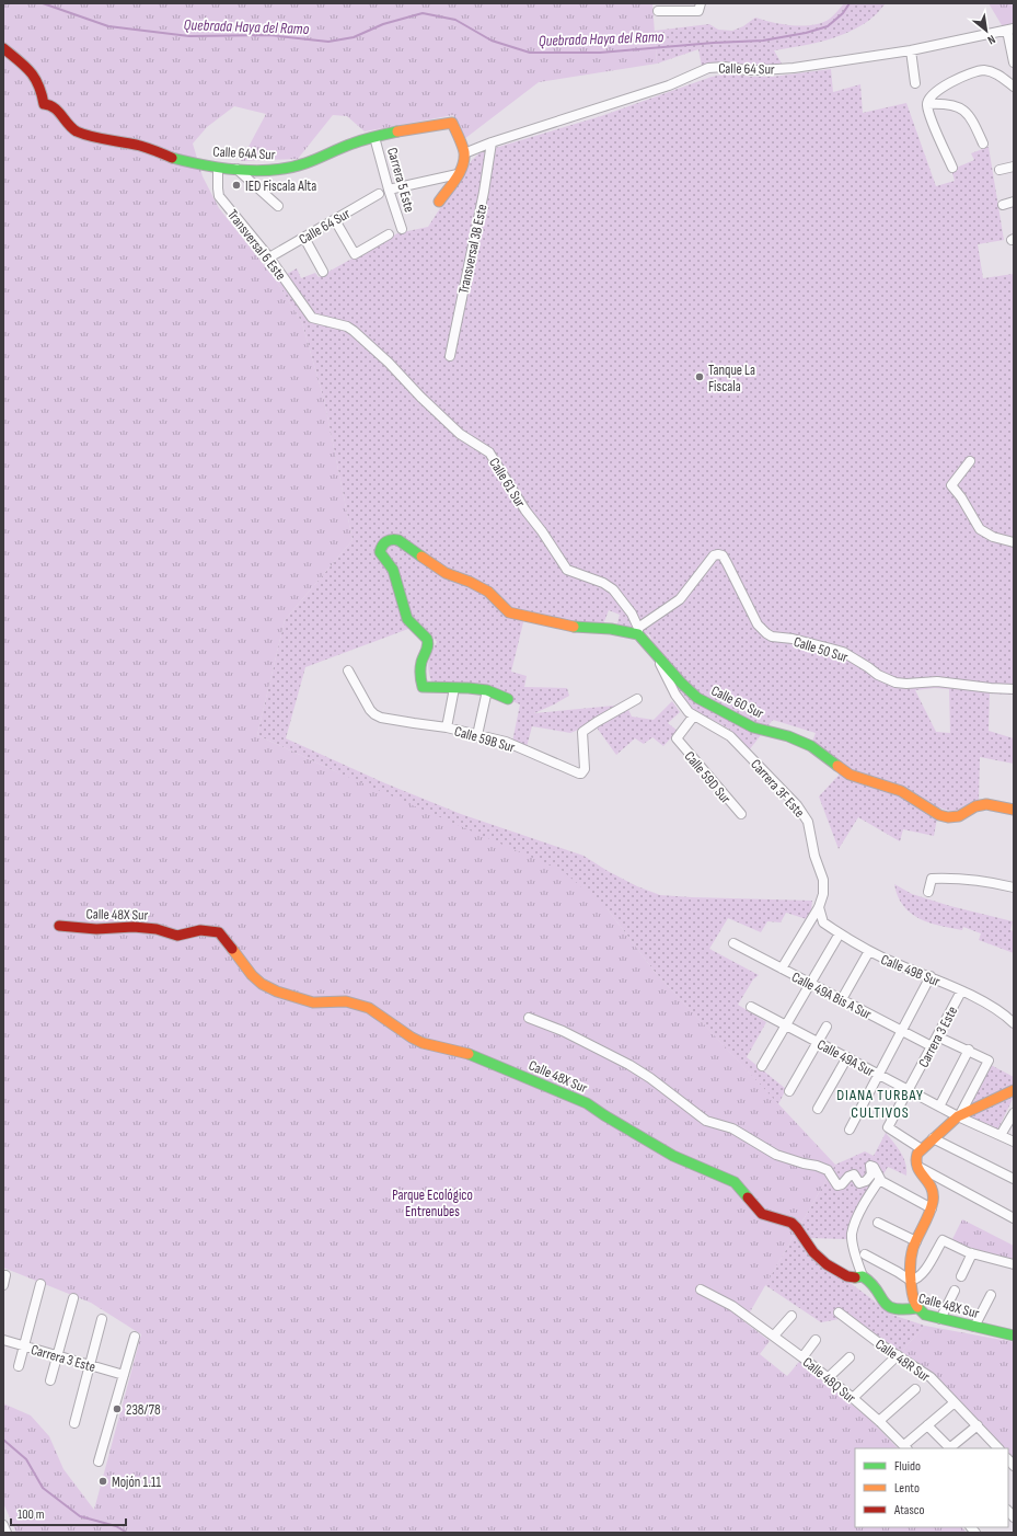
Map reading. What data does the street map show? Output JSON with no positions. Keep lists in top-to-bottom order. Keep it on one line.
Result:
{"streets":{"street":["Calle 64 Sur","Calle 64A Sur","Carrera 5 Este","Transversal 6 Este","Transversal 3B Este","Calle 61 Sur","Calle 50 Sur","Calle 60 Sur","Calle 59B Sur","Calle 59D Sur","Carrera 3F Este","Calle 48X Sur","Calle 49B Sur","Calle 49A Bis A Sur","Carrera 3 Este","Calle 49A Sur","Calle 48R Sur","Calle 48Q Sur"]},"crossings":[["Calle 64 Sur","Calle 64A Sur"],["Calle 64 Sur","Transversal 6 Este"],["Calle 64 Sur","Transversal 3B Este"],["Calle 64A Sur","Carrera 5 Este"],["Calle 64A Sur","Transversal 6 Este"],["Transversal 6 Este","Calle 61 Sur"],["Calle 61 Sur","Calle 50 Sur"],["Calle 61 Sur","Calle 60 Sur"],["Calle 50 Sur","Calle 60 Sur"],["Calle 60 Sur","Carrera 3F Este"],["Calle 59D Sur","Carrera 3F Este"],["Carrera 3F Este","Calle 49B Sur"],["Carrera 3F Este","Calle 49A Bis A Sur"],["Calle 49B Sur","Carrera 3 Este"],["Calle 49A Bis A Sur","Carrera 3 Este"],["Carrera 3 Este","Calle 49A Sur"]],"districts":["DIANA TURBAY CULTIVOS"],"water":["Quebrada Haya del Ramo"],"parks":["Parque Ecológico Entrenubes"],"places":["IED Fiscala Alta","Tanque La Fiscala","238/78","Mojón 1.11"],"legend":["Fluido","Lento","Atasco"],"scale_bar":"100 m","north":"bottom right"}
